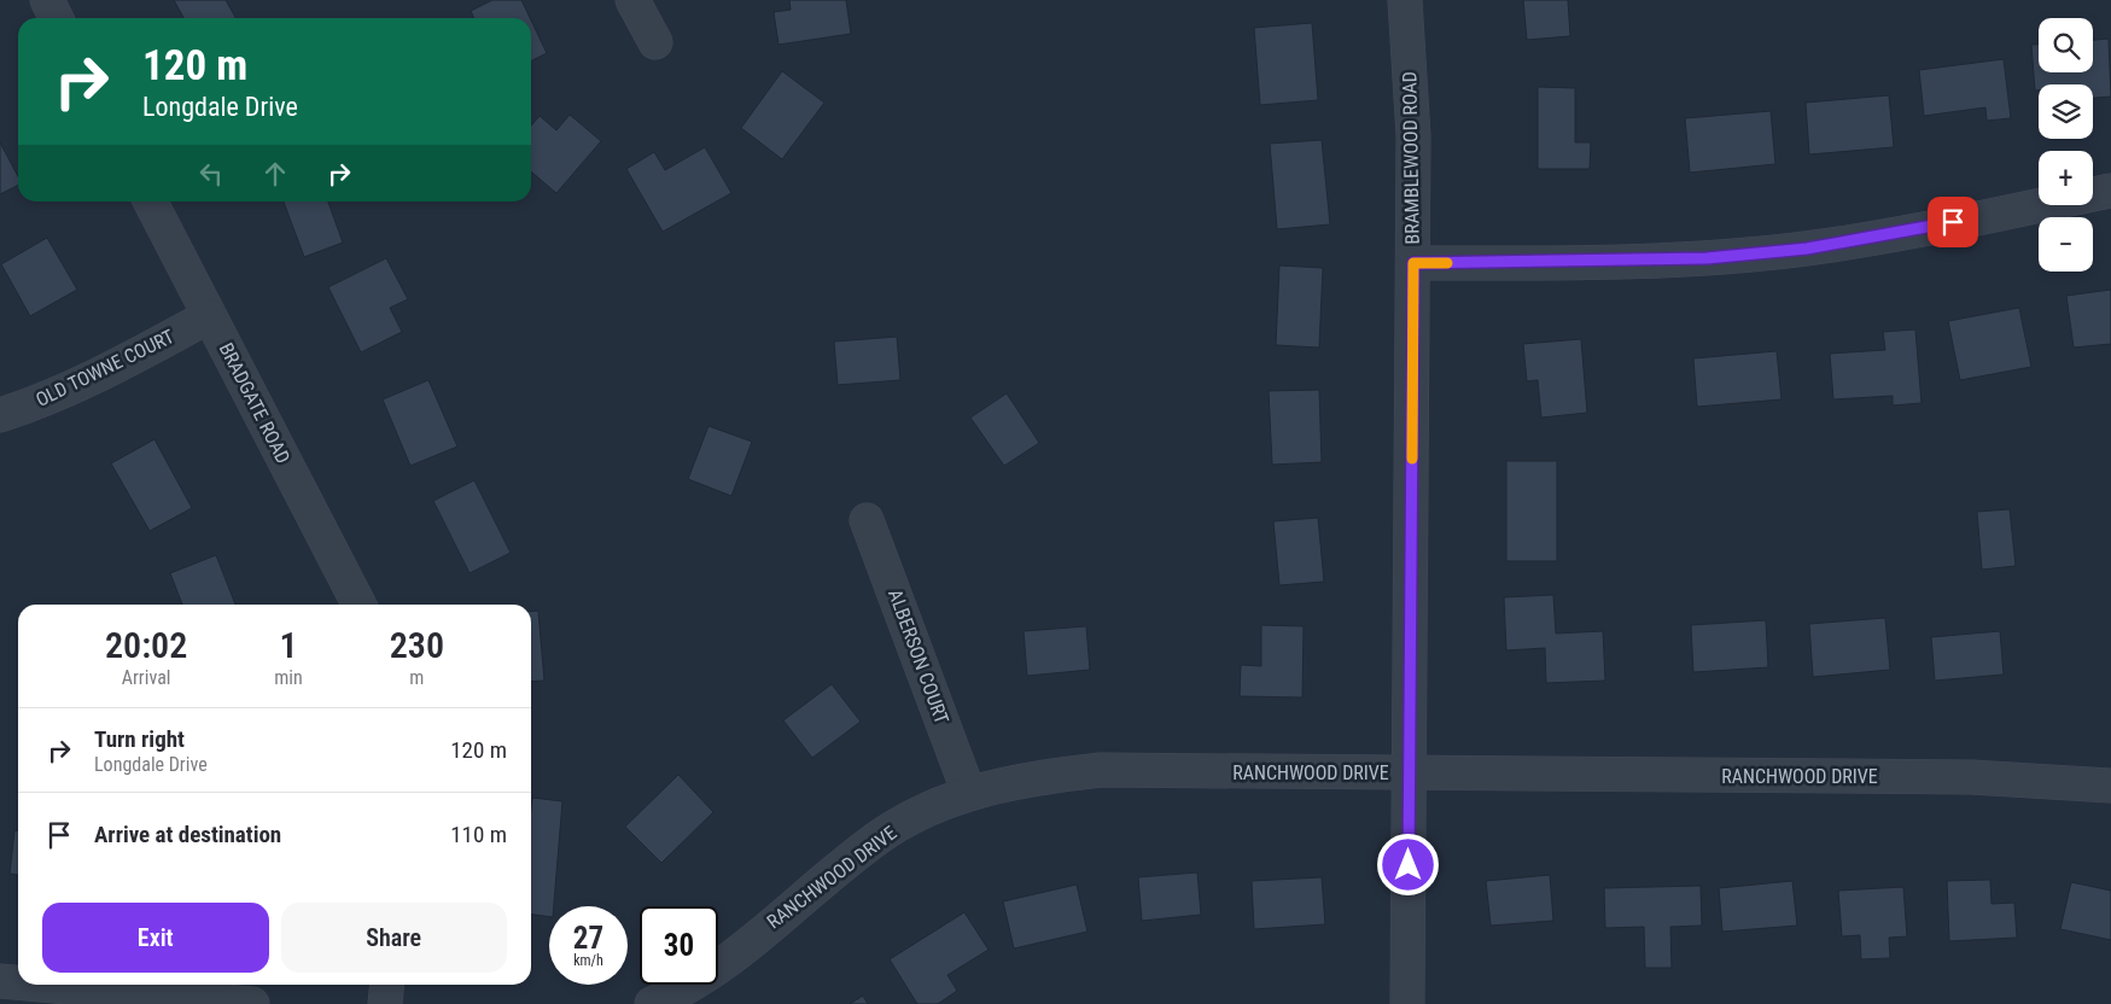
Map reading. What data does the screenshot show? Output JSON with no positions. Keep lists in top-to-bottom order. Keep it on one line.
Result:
{"streets":{"street":["BRAMBLEWOOD ROAD","OLD TOWNE COURT","BRADGATE ROAD","ALBERSON COURT","RANCHWOOD DRIVE"]},"crossings":[["BRAMBLEWOOD ROAD","RANCHWOOD DRIVE"],["OLD TOWNE COURT","BRADGATE ROAD"],["ALBERSON COURT","RANCHWOOD DRIVE"]],"page":{"map_buttons":["+","−"],"turn":["120 m","Longdale Drive"],"eta":["20:02","Arrival","1","min","230","m"],"list":[{"name":"Turn right","note":"Longdale Drive","value":"120 m"},{"name":"Arrive at destination","value":"110 m"}],"buttons":["Exit","Share"],"speed":"27 km/h","limit":"30"}}
